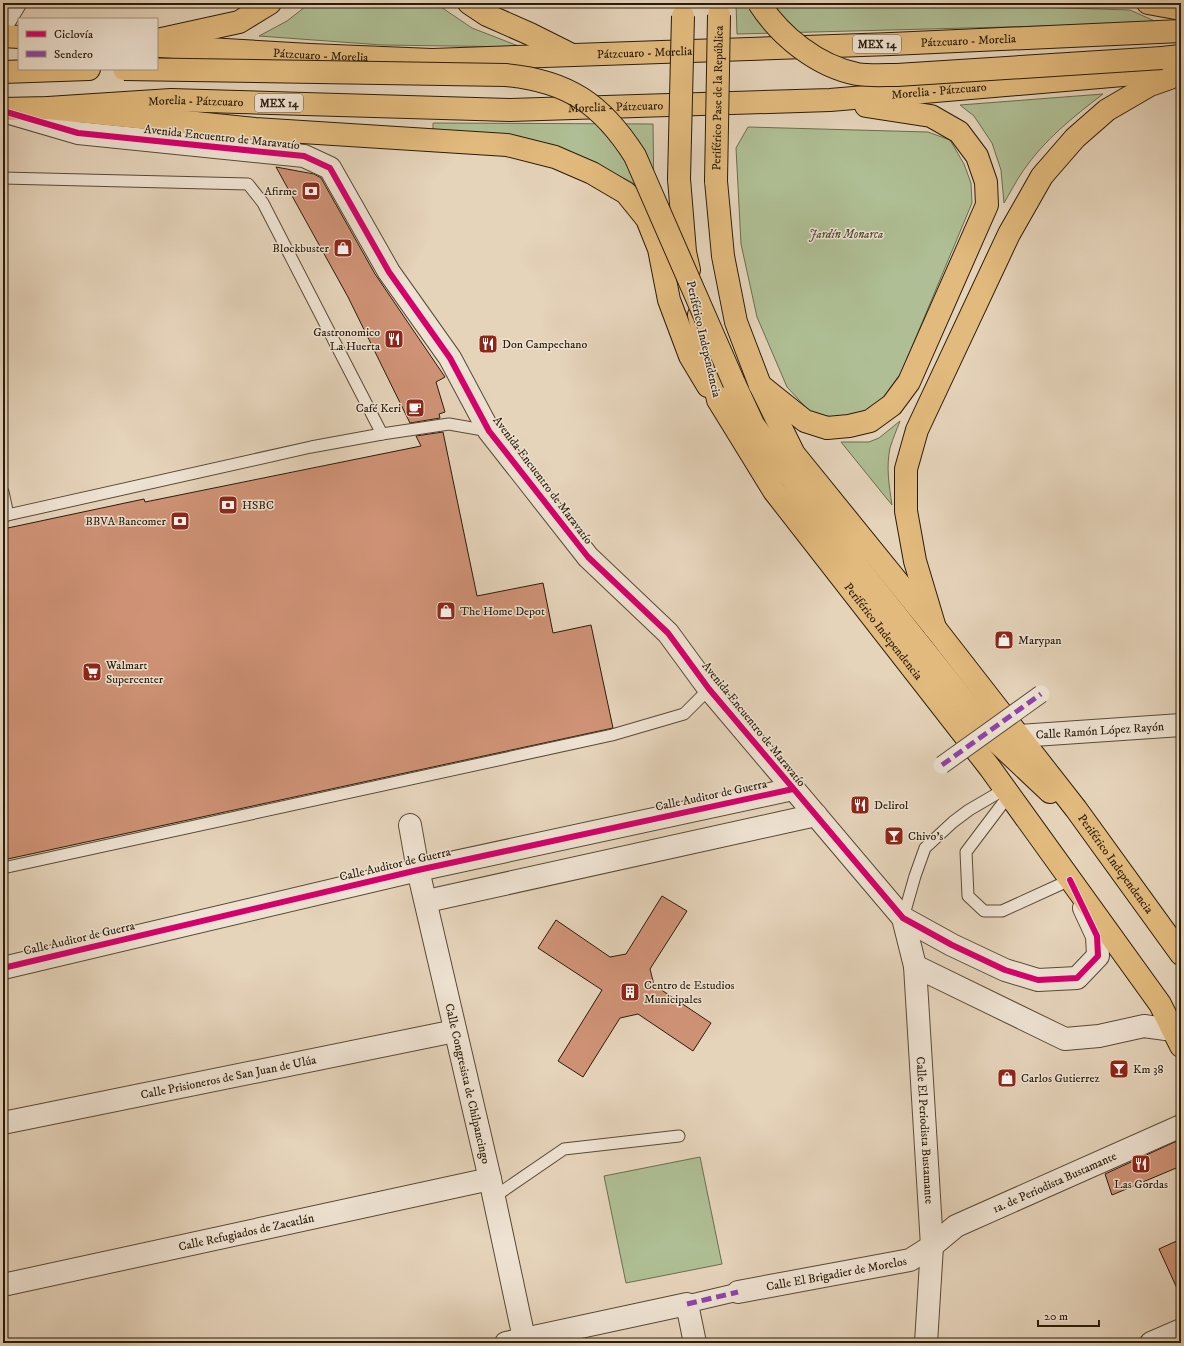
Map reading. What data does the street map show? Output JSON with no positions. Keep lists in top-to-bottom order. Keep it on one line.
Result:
{"streets":{"main road":["Pátzcuaro - Morelia","MEX 14","Morelia - Pátzcuaro","Periférico Pase de la República","Periférico Independencia"],"street":["Avenida Encuentro de Maravatío","Calle Ramón López Rayón","Calle Auditor de Guerra","Calle Prisioneros de San Juan de Ulúa","Calle Congresista de Chilpancingo","Calle El Periodista Bustamante","1a. de Periodista Bustamante","Calle Refugiados de Zacatlán","Calle El Brigadier de Morelos"]},"crossings":[["MEX 14","Morelia - Pátzcuaro"],["MEX 14","Avenida Encuentro de Maravatío"],["Periférico Pase de la República","Periférico Independencia"],["Avenida Encuentro de Maravatío","Calle Auditor de Guerra"],["Avenida Encuentro de Maravatío","Calle El Periodista Bustamante"],["Periférico Independencia","Calle Ramón López Rayón"],["Calle Auditor de Guerra","Calle Congresista de Chilpancingo"],["Calle Prisioneros de San Juan de Ulúa","Calle Congresista de Chilpancingo"],["Calle Congresista de Chilpancingo","Calle Refugiados de Zacatlán"],["Calle El Periodista Bustamante","1a. de Periodista Bustamante"],["Calle El Periodista Bustamante","Calle El Brigadier de Morelos"],["1a. de Periodista Bustamante","Calle El Brigadier de Morelos"]],"parks":["Jardín Monarca"],"places":{"bank":["Afirme","HSBC","BBVA Bancomer"],"shop":["Blockbuster","The Home Depot","Marypan","Carlos Gutierrez"],"restaurant":["Gastronomico La Huerta","Don Campechano","Delirol","Las Gordas"],"cafe":["Café Keri"],"supermarket":["Walmart Supercenter"],"bar":["Chivo's","Km 38"],"building":["Centro de Estudios Municipales"]},"legend":["Ciclovía","Sendero"],"scale_bar":"20 m"}
